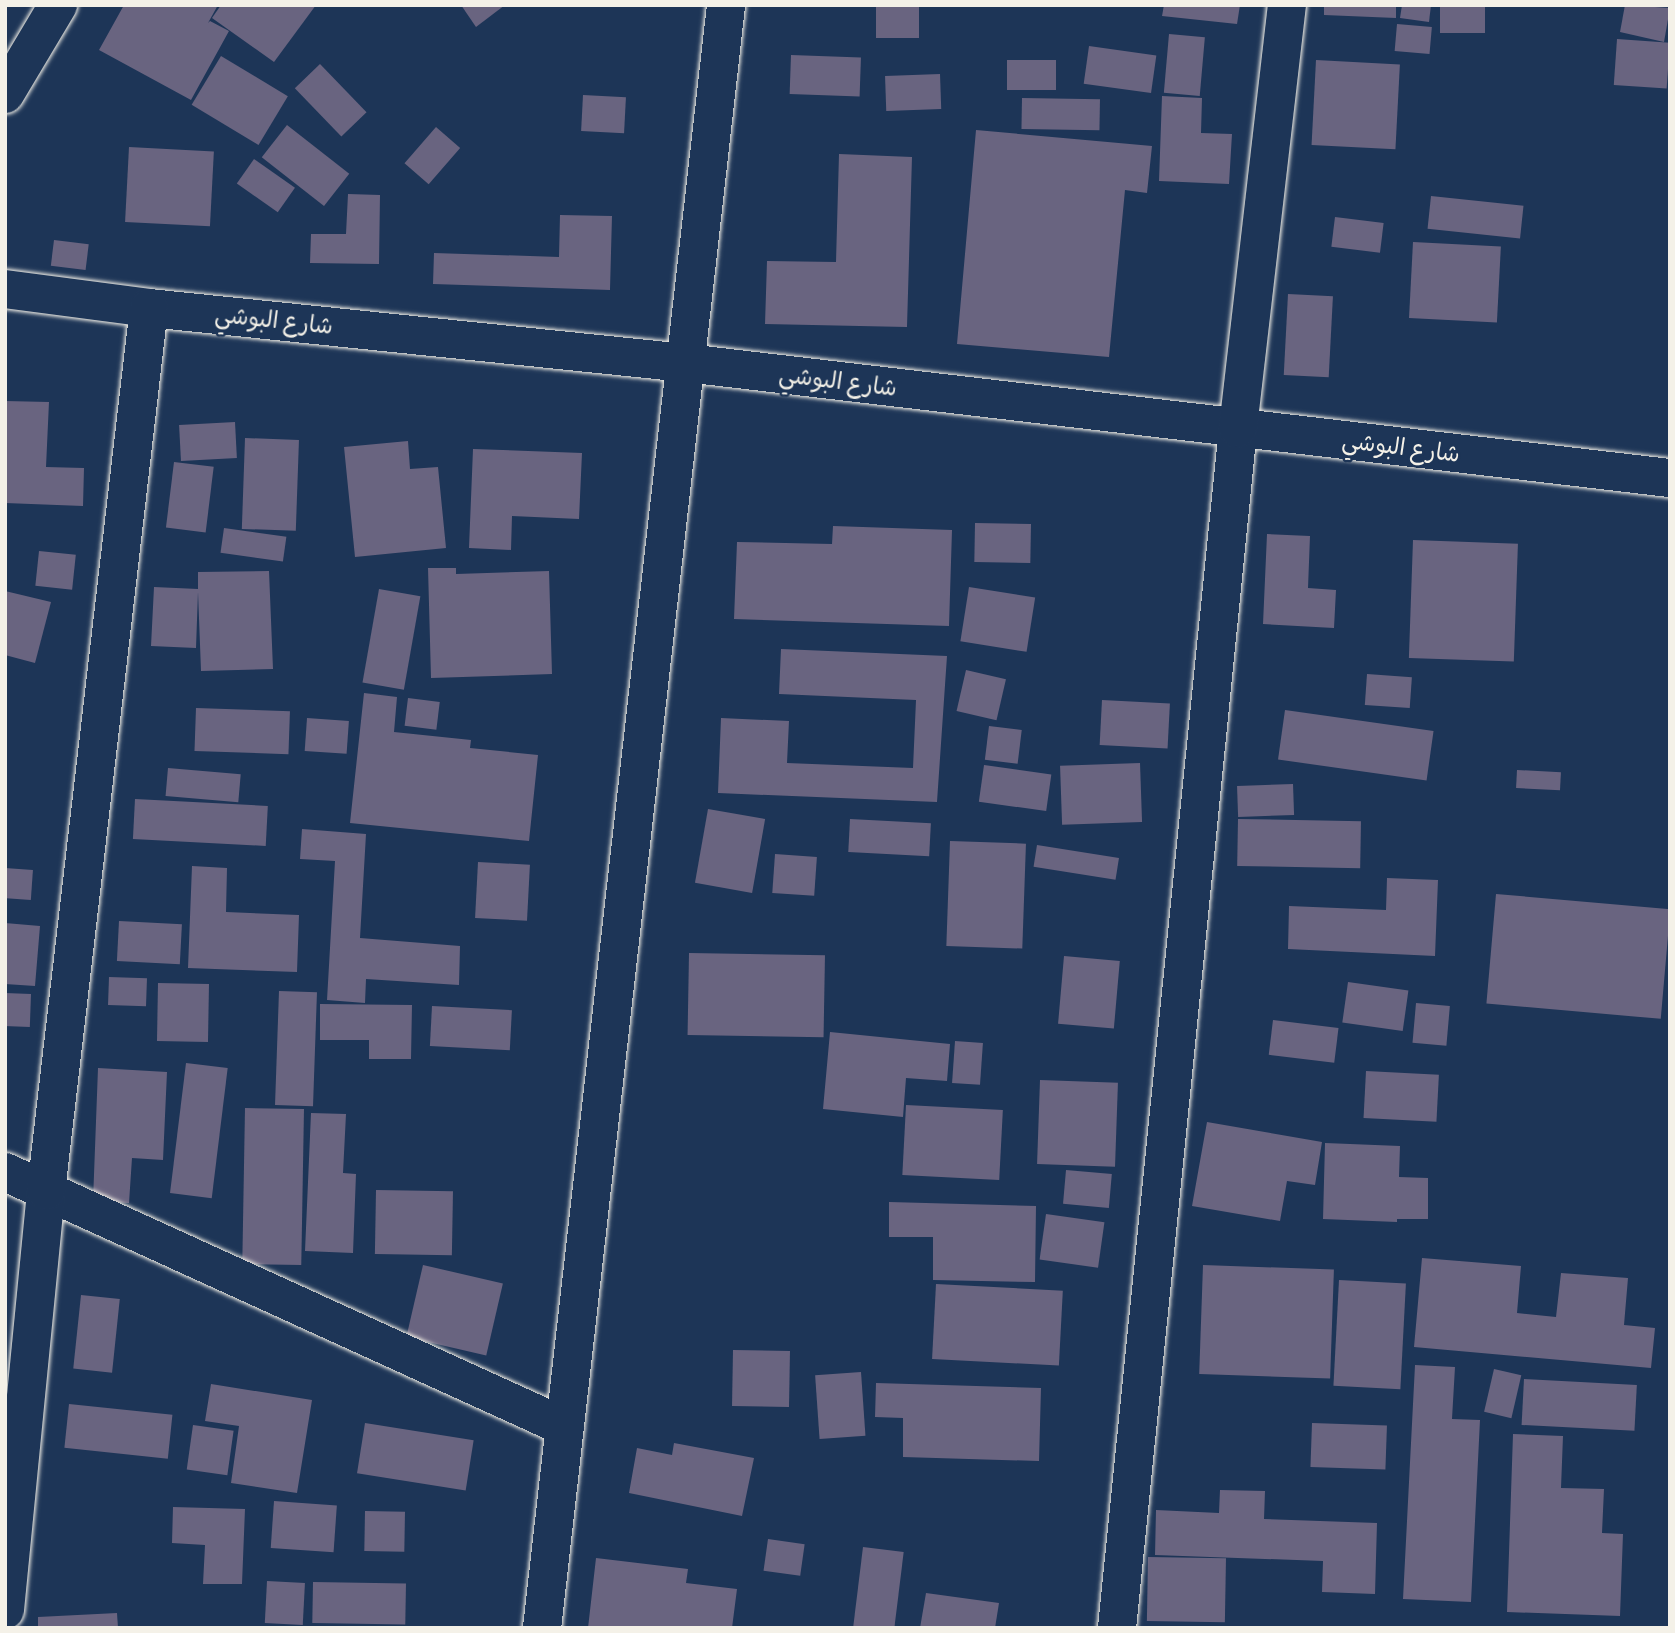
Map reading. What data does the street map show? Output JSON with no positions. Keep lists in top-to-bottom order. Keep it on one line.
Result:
{"streets":{"street":["شارع البوشي"]}}
